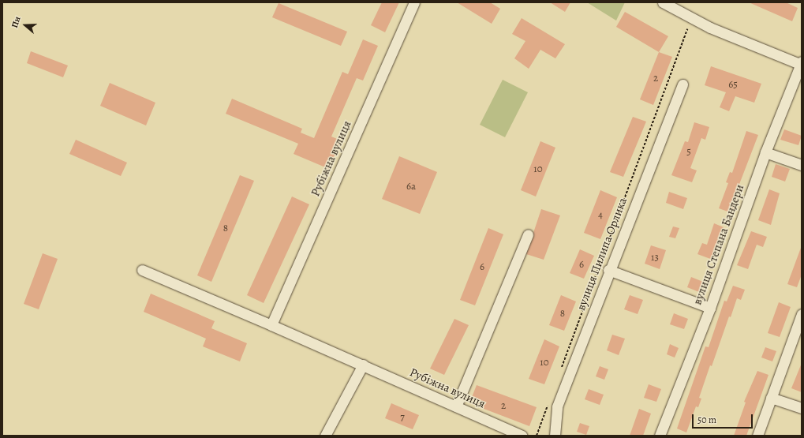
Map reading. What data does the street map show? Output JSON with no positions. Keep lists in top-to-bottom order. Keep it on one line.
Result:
{"streets":{"street":["Рубіжна вулиця","вулиця Степана Бандери","вулиця Пилипа Орлика"]},"house_numbers":["2","65","5","10","6а","4","8","13","6","6","8","10","2","7"],"scale_bar":"50 m","north":"left"}
